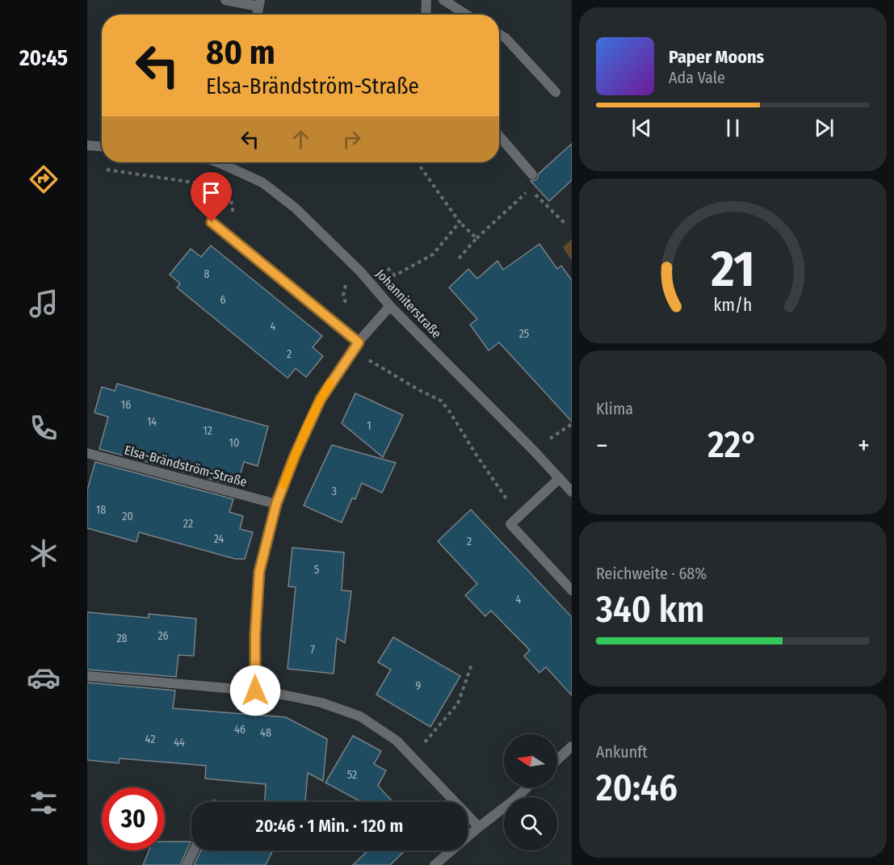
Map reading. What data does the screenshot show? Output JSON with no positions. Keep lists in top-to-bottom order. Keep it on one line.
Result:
{"streets":{"street":["Johanniterstraße","Elsa-Brändström-Straße"]},"house_numbers":["8","6","4","25","2","16","14","1","12","10","3","18","20","22","24","2","5","4","26","28","7","9","46","48","42","44","52"],"north":"left","page":{"tabs":"20:45","turn":["80 m","Elsa-Brändström-Straße"],"song":["Paper Moons","Ada Vale"],"tile":["Klima",["Reichweite · 68%","340 km"],["Ankunft","20:46"]],"heat":["−","22°","+"],"limit":"30","trip":"20:46 · 1 Min. · 120 m","gauge":["21","km/h"]}}
